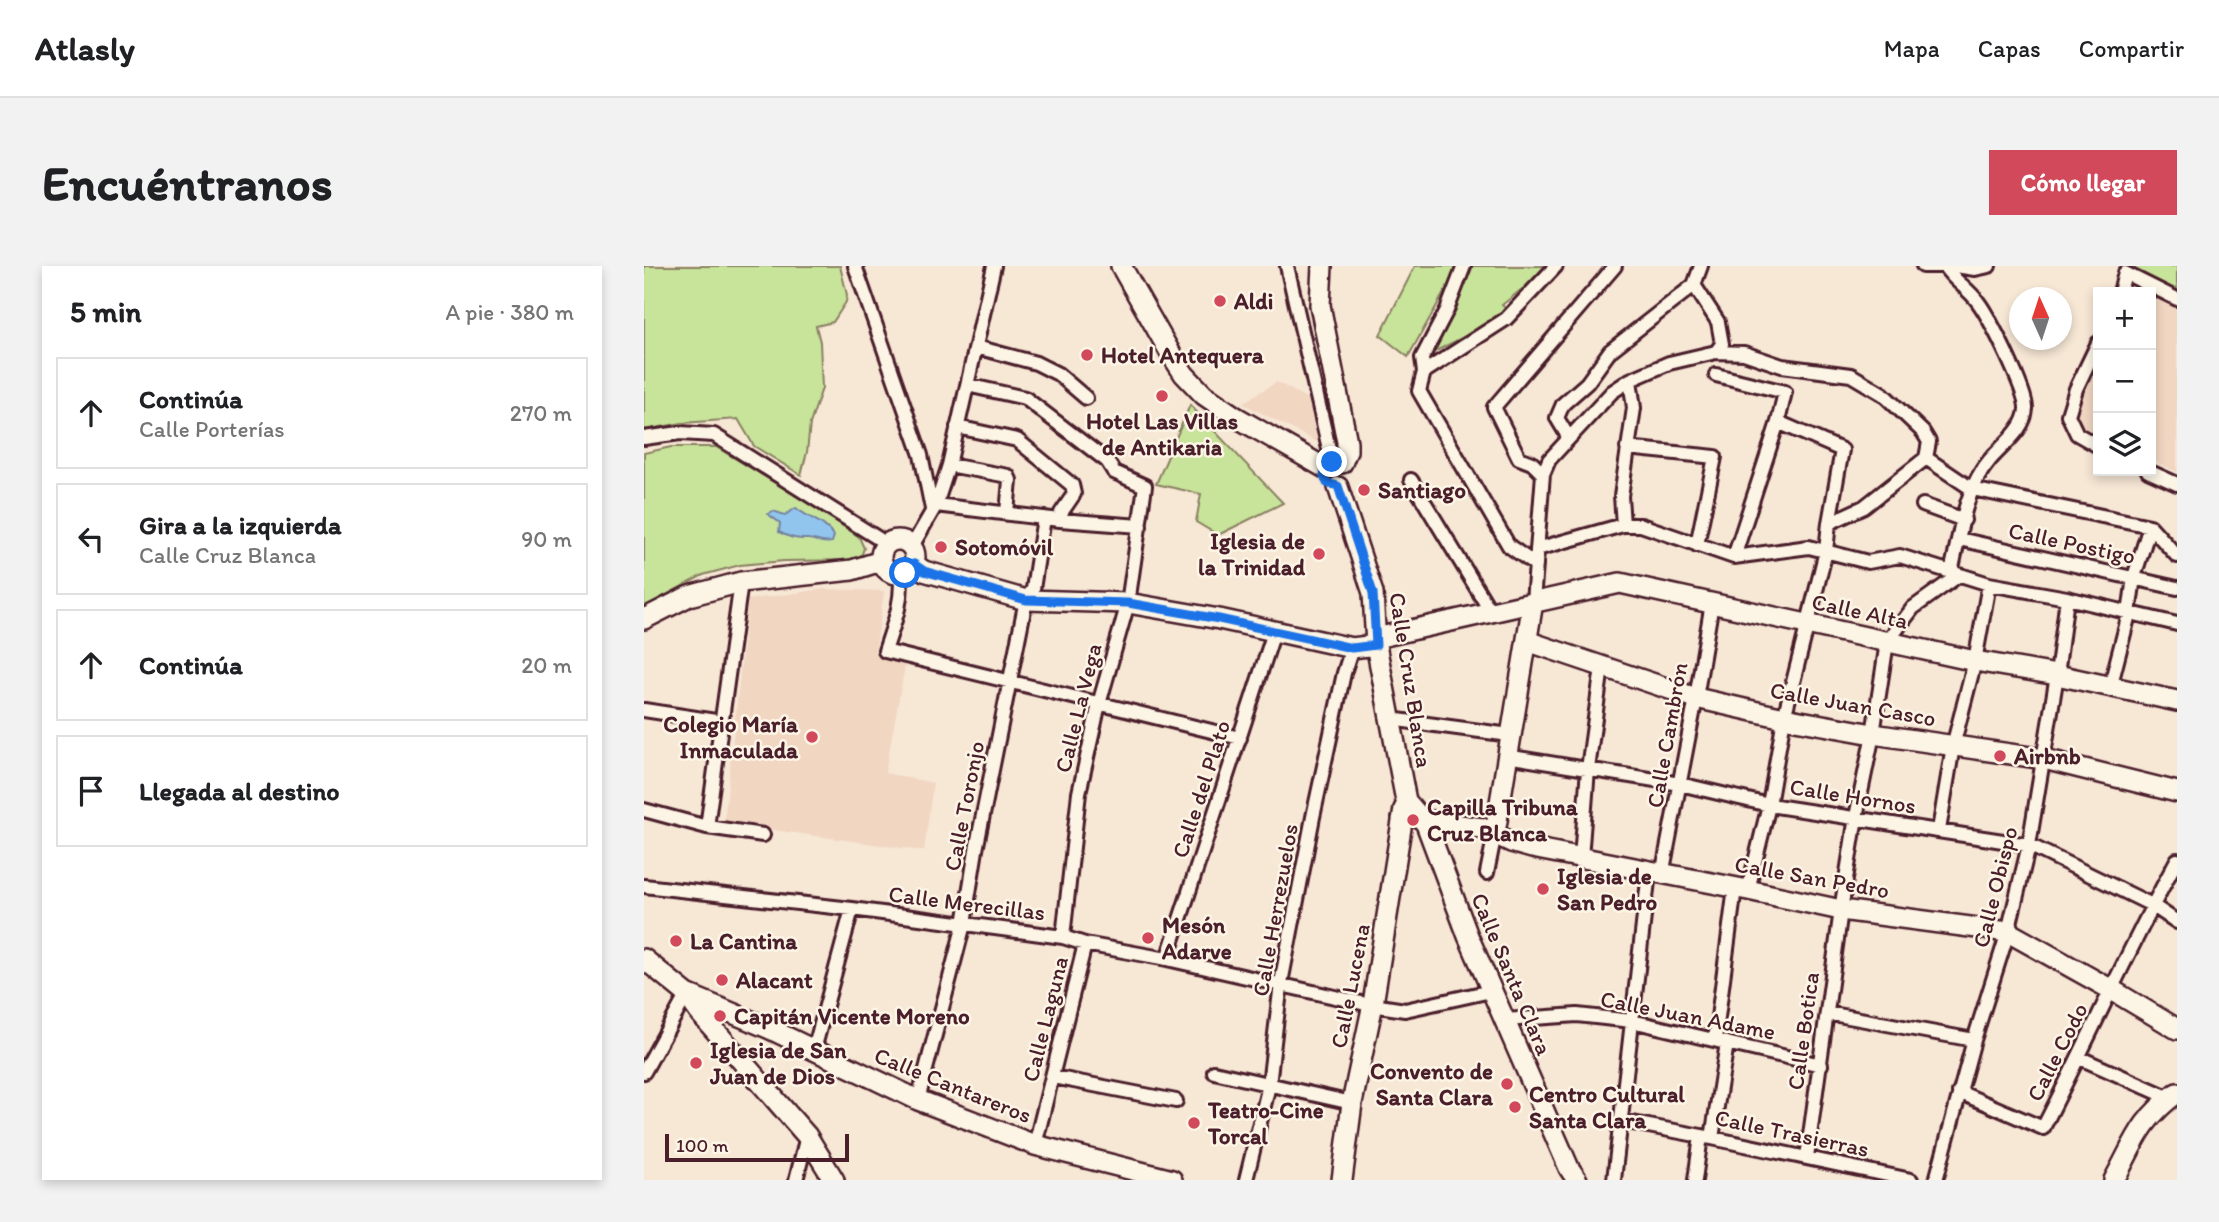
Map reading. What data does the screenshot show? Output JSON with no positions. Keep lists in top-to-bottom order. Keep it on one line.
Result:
{"streets":{"street":["Calle Postigo","Calle Alta","Calle Cruz Blanca","Calle Juan Casco","Calle La Vega","Calle Cambrón","Calle del Plato","Calle Hornos","Calle Toronjo","Calle San Pedro","Calle Obispo","Calle Merecillas","Calle Herrezuelos","Calle Santa Clara","Calle Lucena","Calle Juan Adame","Calle Laguna","Calle Botica","Calle Codo","Calle Cantareros","Calle Trasierras"]},"crossings":[["Calle Alta","Calle Cruz Blanca"],["Calle Alta","Calle La Vega"],["Calle Alta","Calle Cambrón"],["Calle Alta","Calle del Plato"],["Calle Alta","Calle Toronjo"],["Calle Alta","Calle Obispo"],["Calle Alta","Calle Herrezuelos"],["Calle Alta","Calle Botica"],["Calle Cruz Blanca","Calle San Pedro"],["Calle Cruz Blanca","Calle Santa Clara"],["Calle Cruz Blanca","Calle Lucena"],["Calle Juan Casco","Calle Cambrón"],["Calle Juan Casco","Calle Obispo"],["Calle Juan Casco","Calle Botica"],["Calle La Vega","Calle Merecillas"],["Calle Cambrón","Calle Hornos"],["Calle Cambrón","Calle San Pedro"],["Calle Cambrón","Calle Juan Adame"],["Calle Cambrón","Calle Trasierras"],["Calle del Plato","Calle Merecillas"],["Calle Hornos","Calle Obispo"],["Calle Hornos","Calle Botica"],["Calle Hornos","Calle Codo"],["Calle Toronjo","Calle Merecillas"],["Calle Toronjo","Calle Cantareros"],["Calle San Pedro","Calle Obispo"],["Calle San Pedro","Calle Santa Clara"],["Calle San Pedro","Calle Lucena"],["Calle San Pedro","Calle Botica"],["Calle San Pedro","Calle Codo"],["Calle Obispo","Calle Codo"],["Calle Merecillas","Calle Herrezuelos"],["Calle Merecillas","Calle Santa Clara"],["Calle Merecillas","Calle Lucena"],["Calle Merecillas","Calle Laguna"],["Calle Santa Clara","Calle Lucena"],["Calle Santa Clara","Calle Juan Adame"],["Calle Juan Adame","Calle Botica"],["Calle Laguna","Calle Cantareros"],["Calle Botica","Calle Trasierras"]],"places":["Aldi","Hotel Antequera","Hotel Las Villas de Antikaria","Santiago","Sotomóvil","Iglesia de la Trinidad","Colegio María Inmaculada","Airbnb","Capilla Tribuna Cruz Blanca","Iglesia de San Pedro","Mesón Adarve","La Cantina","Alacant","Capitán Vicente Moreno","Iglesia de San Juan de Dios","Convento de Santa Clara","Centro Cultural Santa Clara","Teatro-Cine Torcal"],"scale_bar":"100 m","north":"top","page":{"header":"Atlasly","nav":["Mapa","Capas","Compartir"],"buttons":"Cómo llegar","title":"Encuéntranos","heading":["5 min","A pie · 380 m"],"map_buttons":["+","−"],"list":[["Continúa","Calle Porterías","270 m"],["Gira a la izquierda","Calle Cruz Blanca","90 m"],["Continúa","20 m"],"Llegada al destino"],"scale":"100 m"}}
